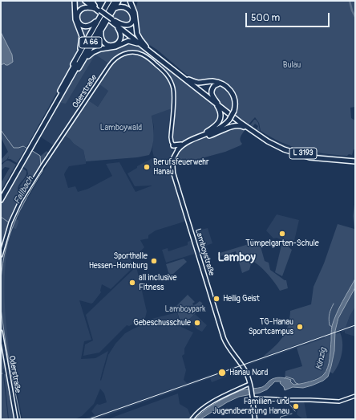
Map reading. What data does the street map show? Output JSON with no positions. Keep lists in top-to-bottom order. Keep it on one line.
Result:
{"streets":{"highway":["A 66","L 3193"],"main road":["Lamboystraße"],"street":["Oderstraße"]},"districts":["Lamboy"],"water":["Fallbach","Kinzig"],"parks":["Bulau","Lamboywald","Lamboypark"],"places":["Berufsfeuerwehr Hanau","Tümpelgarten-Schule","Sporthalle Hessen-Homburg","all inclusive Fitness","Heilig Geist","Gebeschusschule","TG-Hanau Sportcampus","Hanau Nord","Familien- und Jugendberatung Hanau"],"scale_bar":"500 m"}
